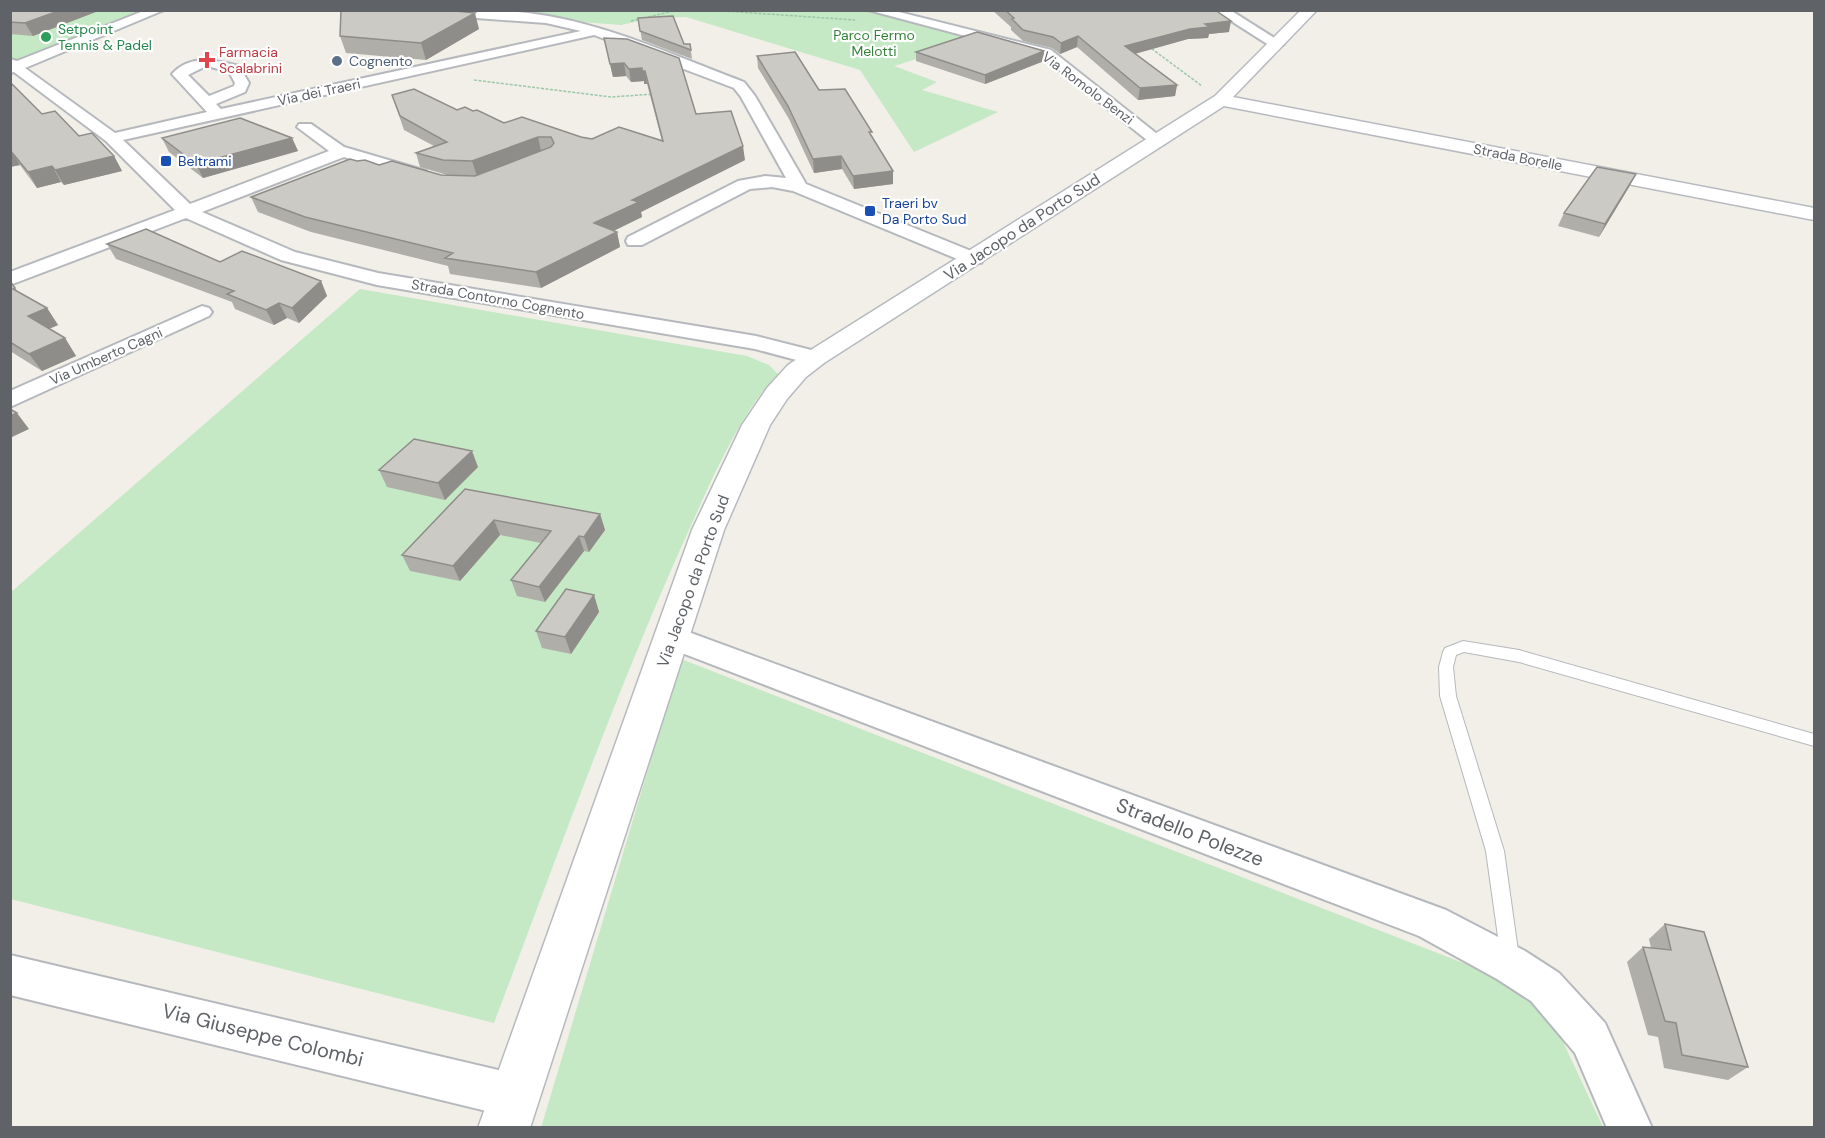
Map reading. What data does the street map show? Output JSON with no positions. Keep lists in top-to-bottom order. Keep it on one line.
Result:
{"streets":{"street":["Via Romolo Benzi","Via dei Traeri","Strada Borelle","Via Jacopo da Porto Sud","Strada Contorno Cognento","Via Umberto Cagni","Stradello Polezze","Via Giuseppe Colombi"]},"crossings":[["Via Romolo Benzi","Via Jacopo da Porto Sud"],["Strada Borelle","Via Jacopo da Porto Sud"],["Via Jacopo da Porto Sud","Strada Contorno Cognento"],["Via Jacopo da Porto Sud","Stradello Polezze"],["Via Jacopo da Porto Sud","Via Giuseppe Colombi"]],"parks":["Parco Fermo Melotti"],"places":{"other":["Setpoint Tennis & Padel","Cognento"],"health":["Farmacia Scalabrini"],"transit":["Beltrami","Traeri bv Da Porto Sud"]}}
